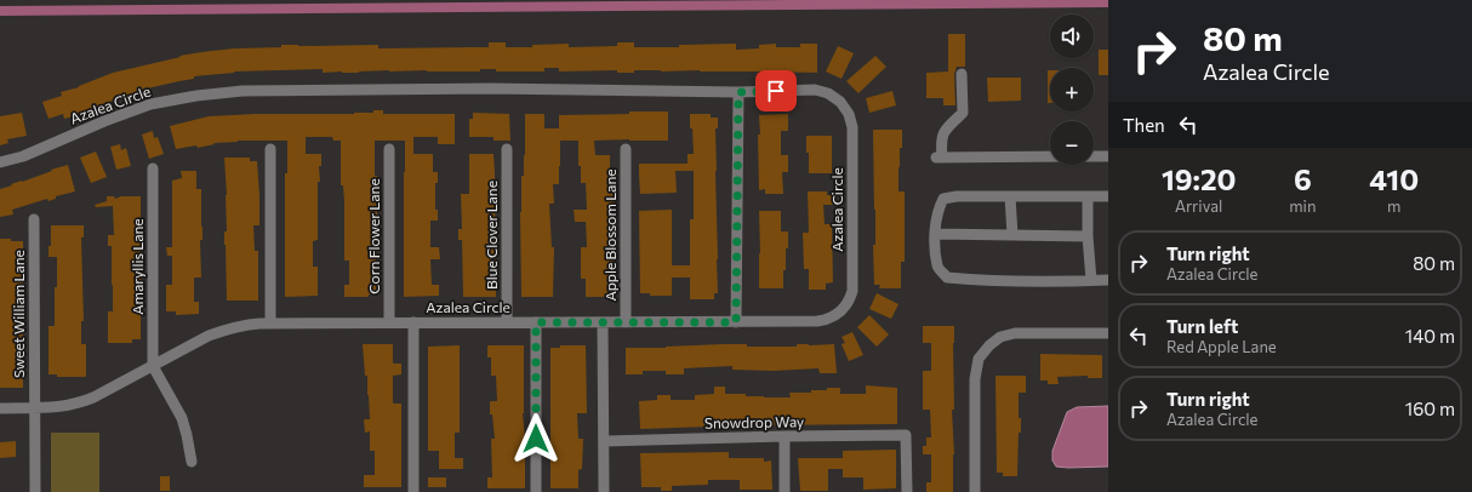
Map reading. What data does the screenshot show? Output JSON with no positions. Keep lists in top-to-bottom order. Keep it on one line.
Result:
{"streets":{"street":["Azalea Circle","Blue Clover Lane","Apple Blossom Lane","Corn Flower Lane","Amaryllis Lane","Sweet William Lane","Snowdrop Way"]},"crossings":[["Azalea Circle","Blue Clover Lane"],["Azalea Circle","Apple Blossom Lane"],["Azalea Circle","Corn Flower Lane"],["Azalea Circle","Amaryllis Lane"],["Azalea Circle","Sweet William Lane"]],"page":{"turn":["80 m","Azalea Circle"],"map_buttons":["+","−"],"then":"Then","eta":["19:20","Arrival","6","min","410","m"],"list":[{"name":"Turn right","note":"Azalea Circle","value":"80 m"},{"name":"Turn left","note":"Red Apple Lane","value":"140 m"},{"name":"Turn right","note":"Azalea Circle","value":"160 m"}]}}
